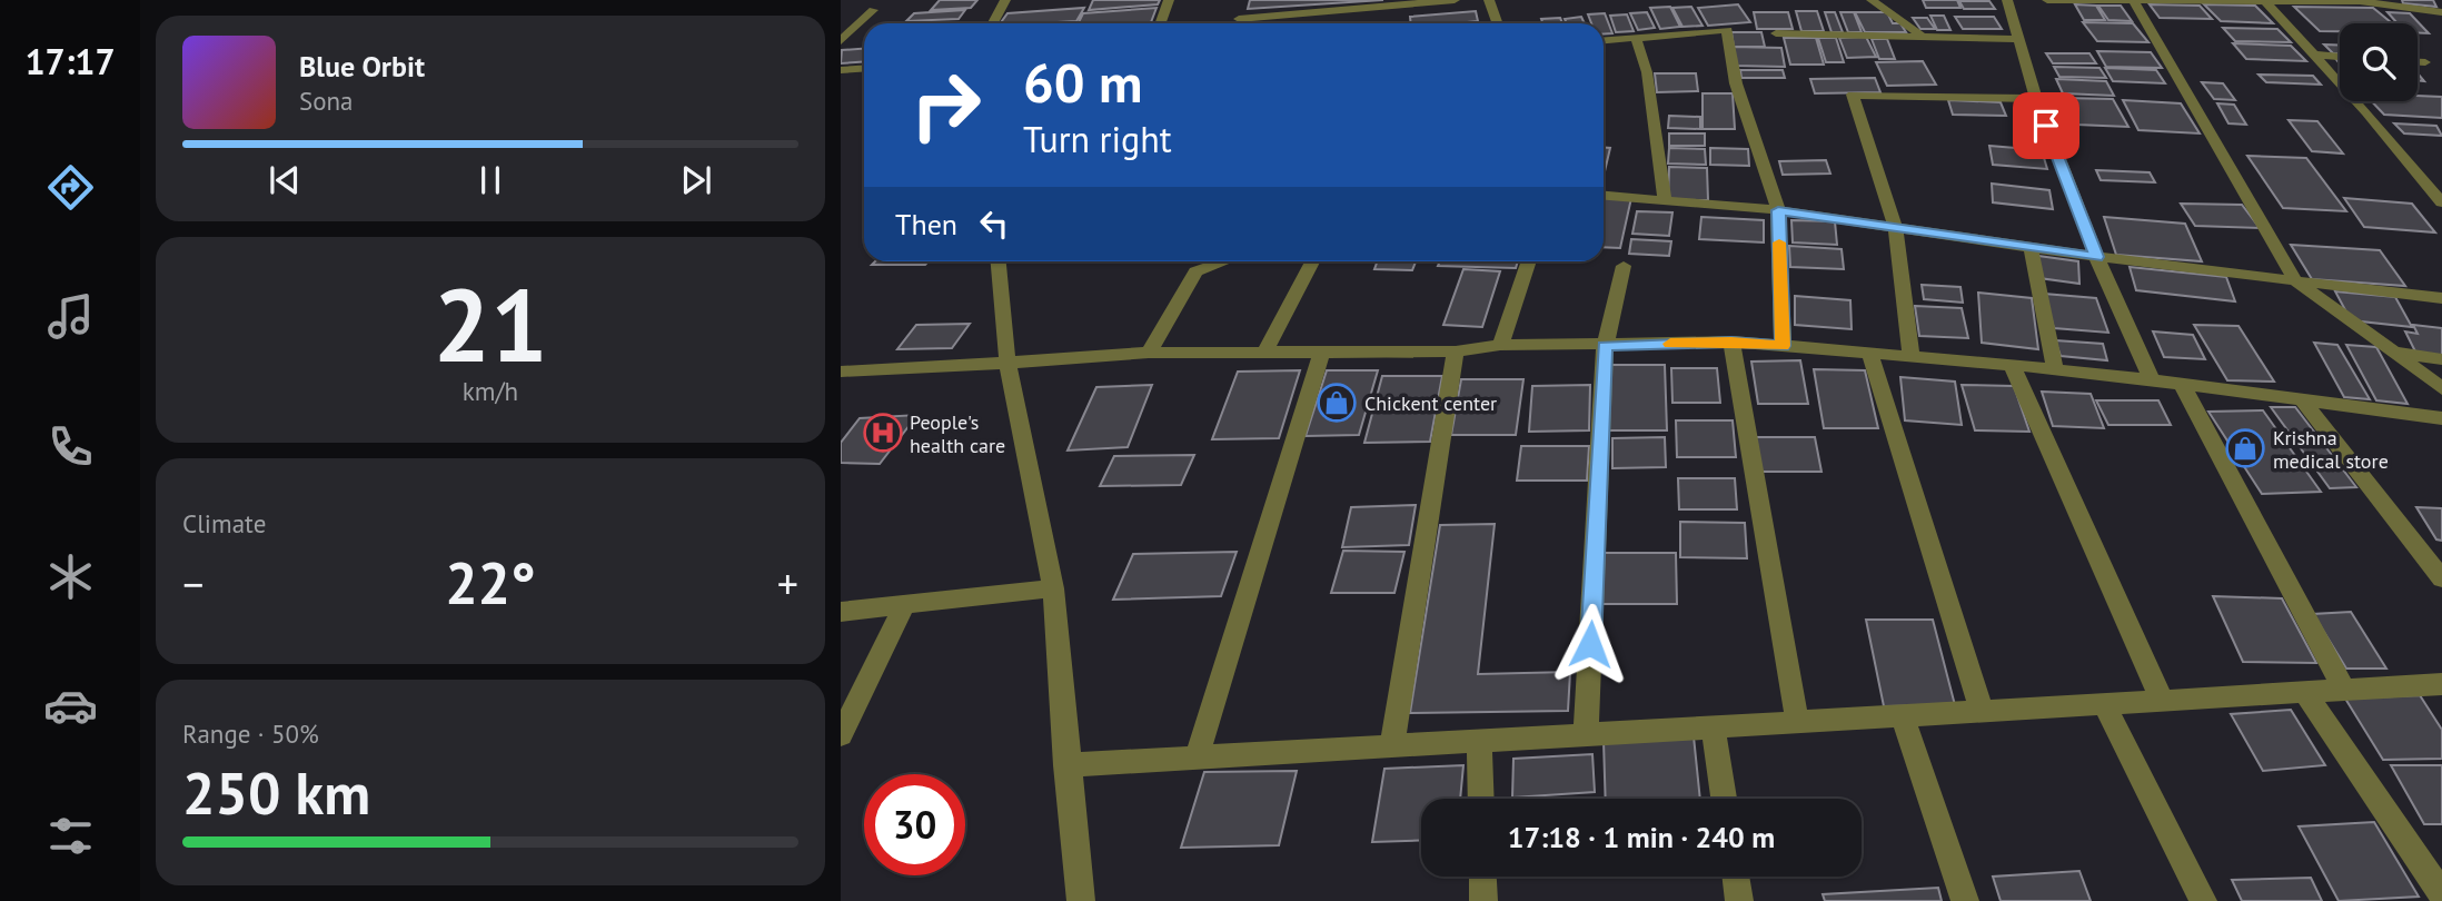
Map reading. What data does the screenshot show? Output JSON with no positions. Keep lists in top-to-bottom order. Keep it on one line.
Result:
{"places":{"shop":["Chickent center","Krishna medical store"],"hospital":["People's health care"]},"page":{"tabs":"17:17","turn":["60 m","Turn right"],"song":["Blue Orbit","Sona"],"then":"Then","tile":[["21","km/h"],"Climate",["Range · 50%","250 km"]],"heat":["−","22°","+"],"limit":"30","trip":"17:18 · 1 min · 240 m"}}
